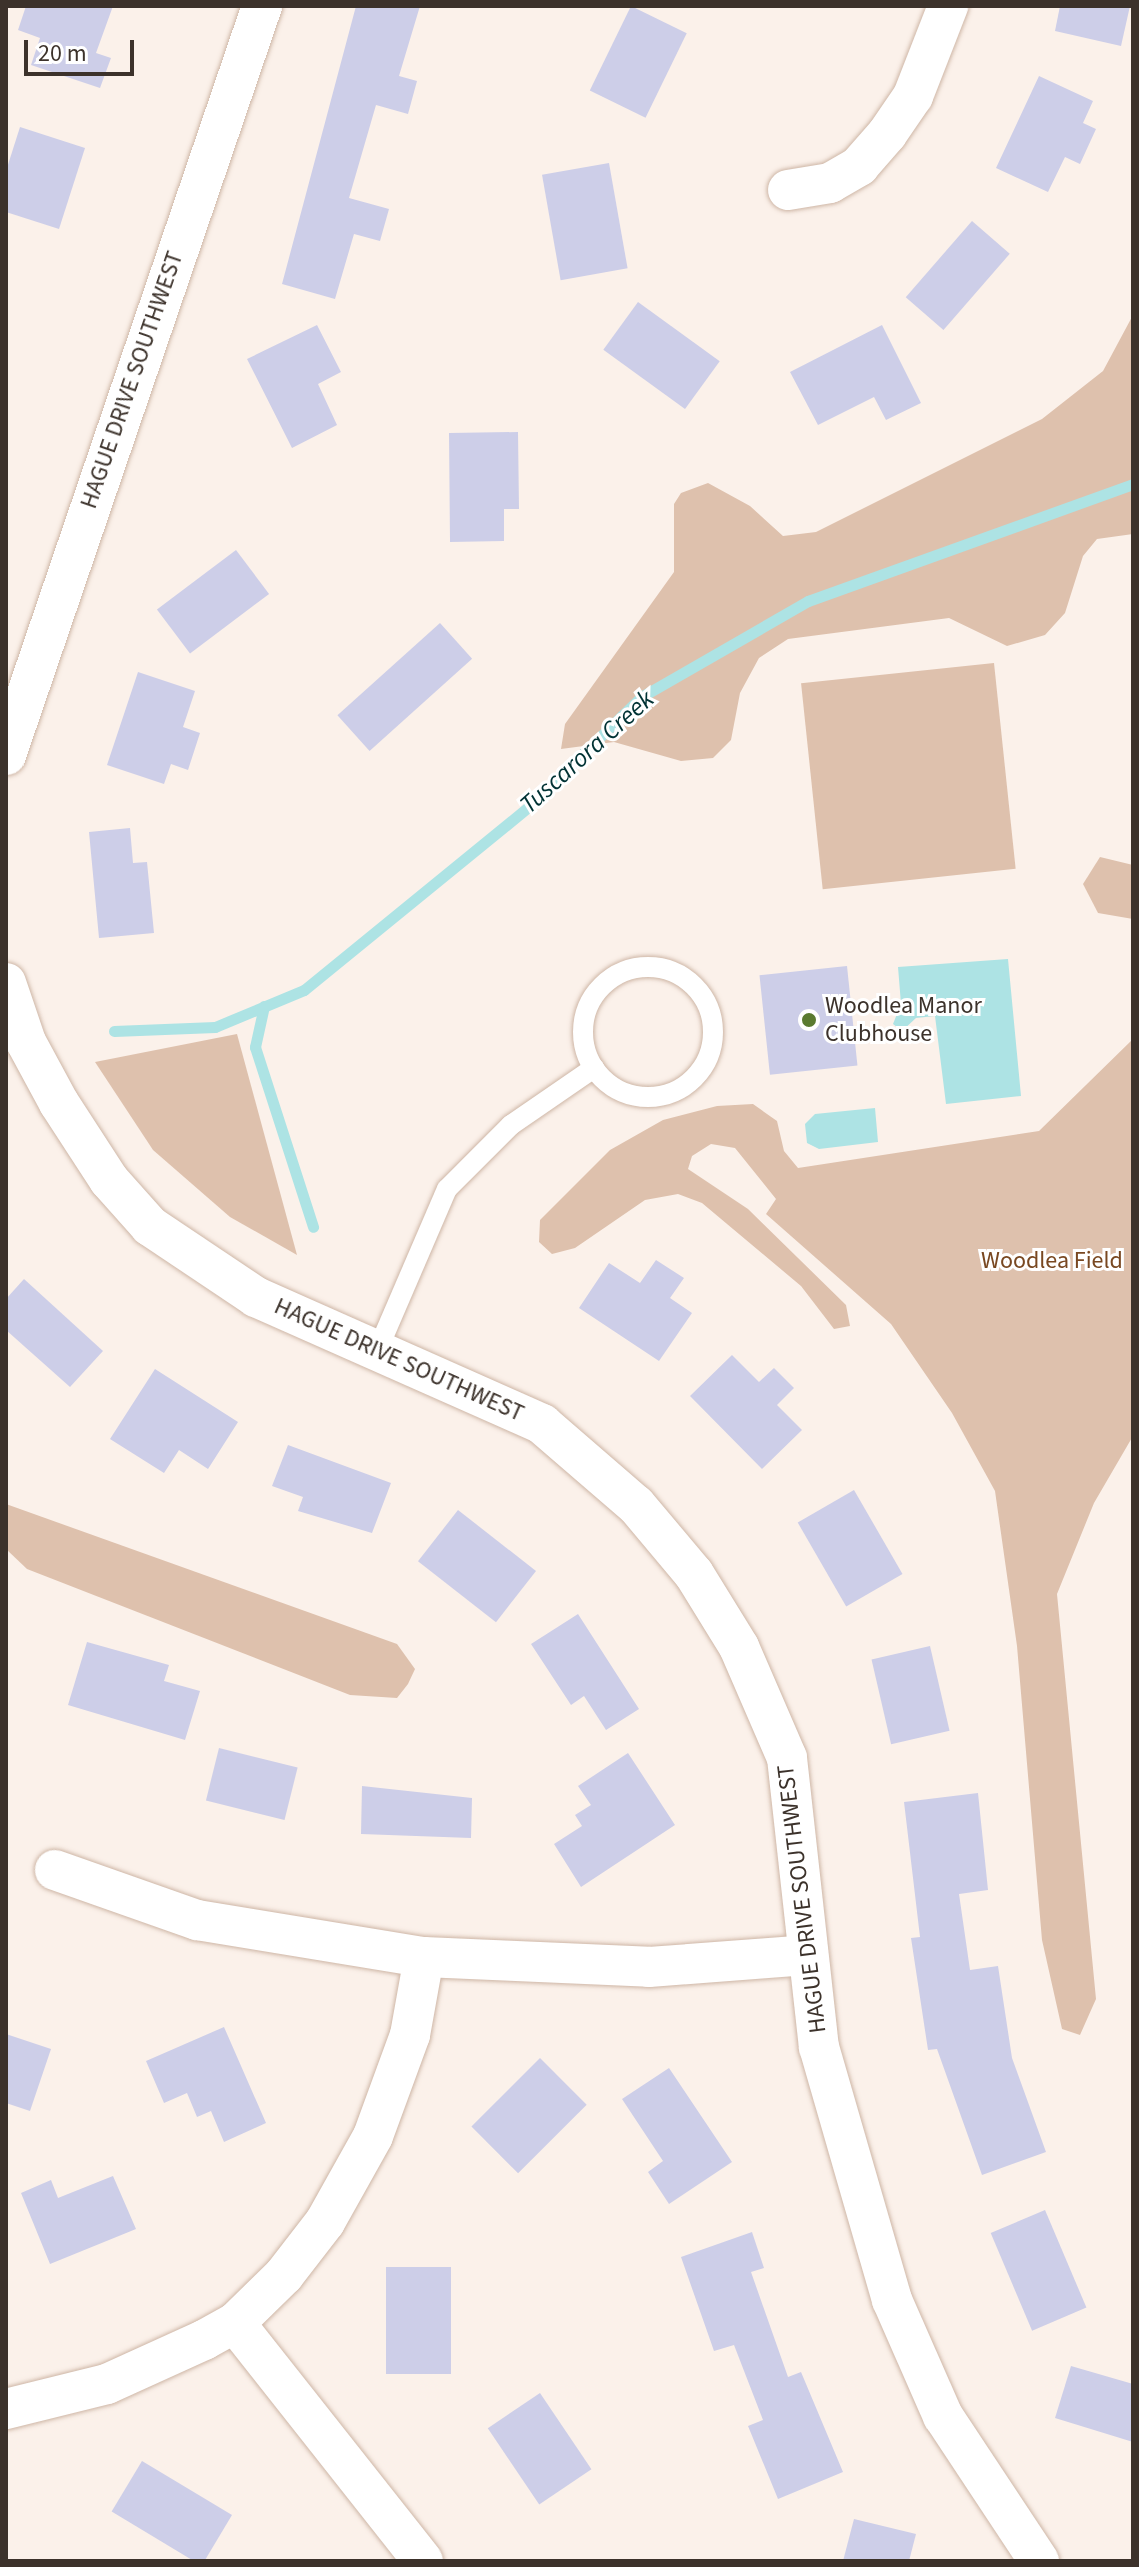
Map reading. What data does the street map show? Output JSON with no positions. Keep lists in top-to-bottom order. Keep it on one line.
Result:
{"streets":{"street":["HAGUE DRIVE SOUTHWEST"]},"water":["Tuscarora Creek"],"parks":["Woodlea Field"],"places":["Woodlea Manor Clubhouse"],"scale_bar":"20 m"}
